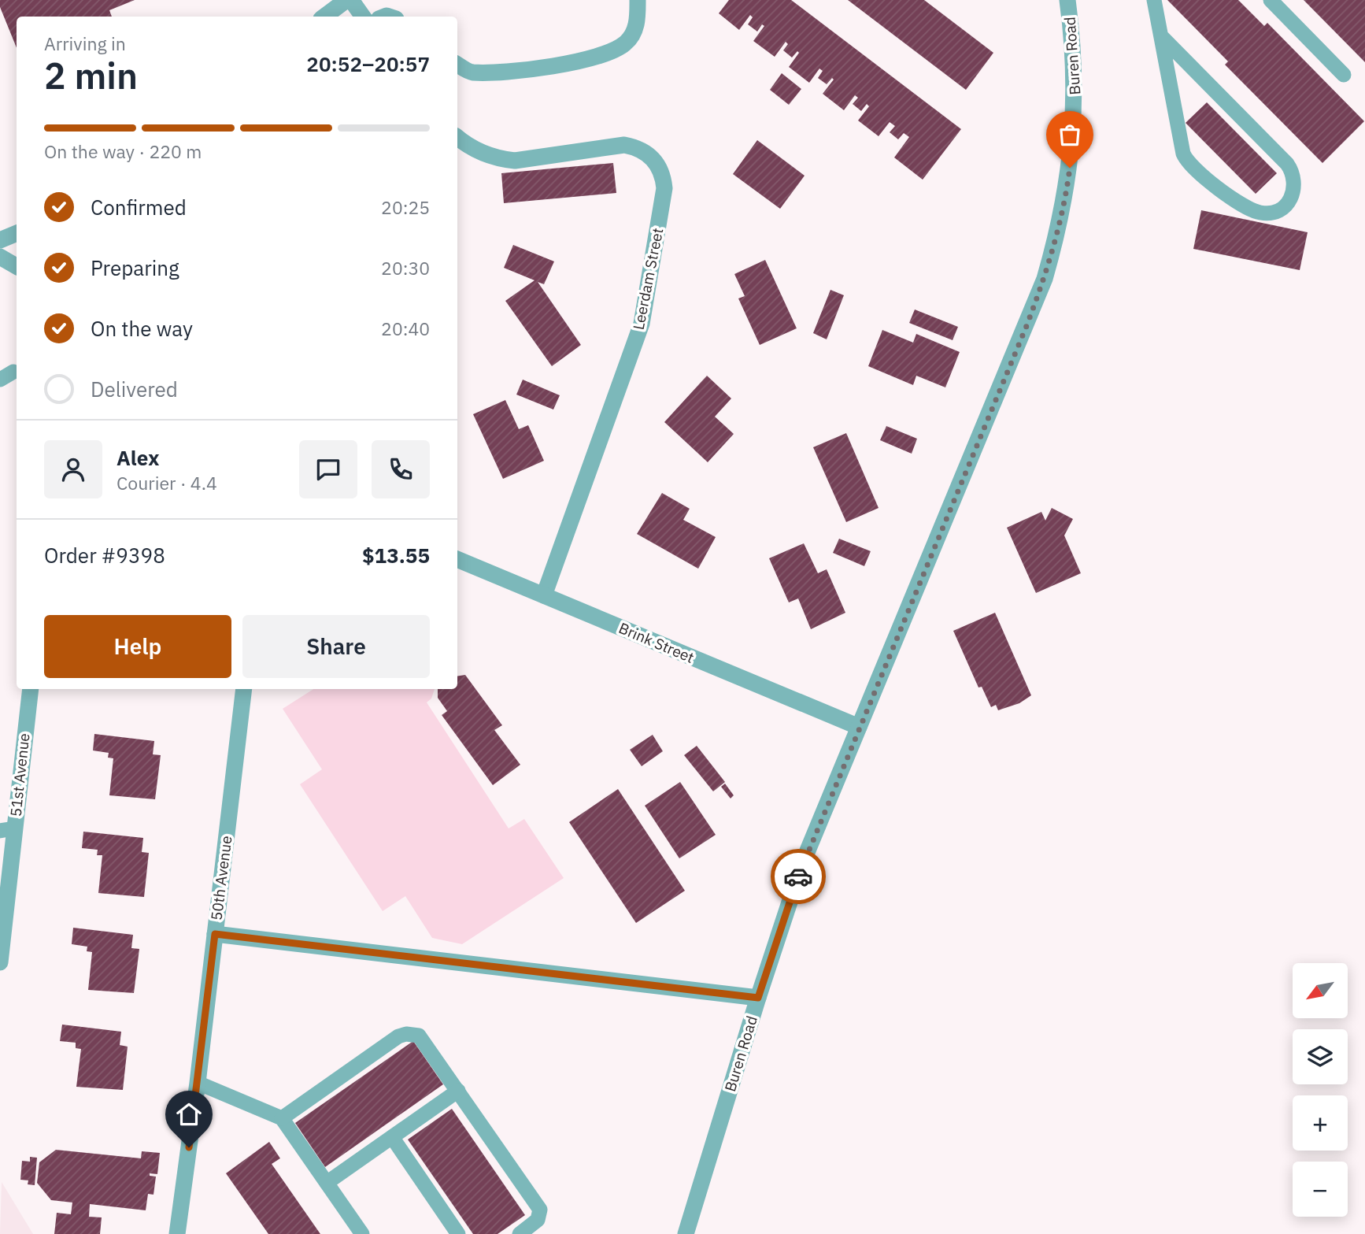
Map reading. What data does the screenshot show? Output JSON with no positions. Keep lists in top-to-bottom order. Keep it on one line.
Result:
{"streets":{"street":["Buren Road","Leerdam Street","Brink Street","51st Avenue","50th Avenue"]},"crossings":[["Buren Road","Brink Street"],["Leerdam Street","Brink Street"]],"north":"bottom left","page":{"heading":["2 min","Arriving in","20:52–20:57"],"panel":["Alex","Courier · 4.4","Order #9398","$13.55"],"bar":"On the way · 220 m","list":[["Confirmed","20:25"],["Preparing","20:30"],["On the way","20:40"],"Delivered"],"buttons":["Help","Share"],"map_buttons":["+","−"]}}
